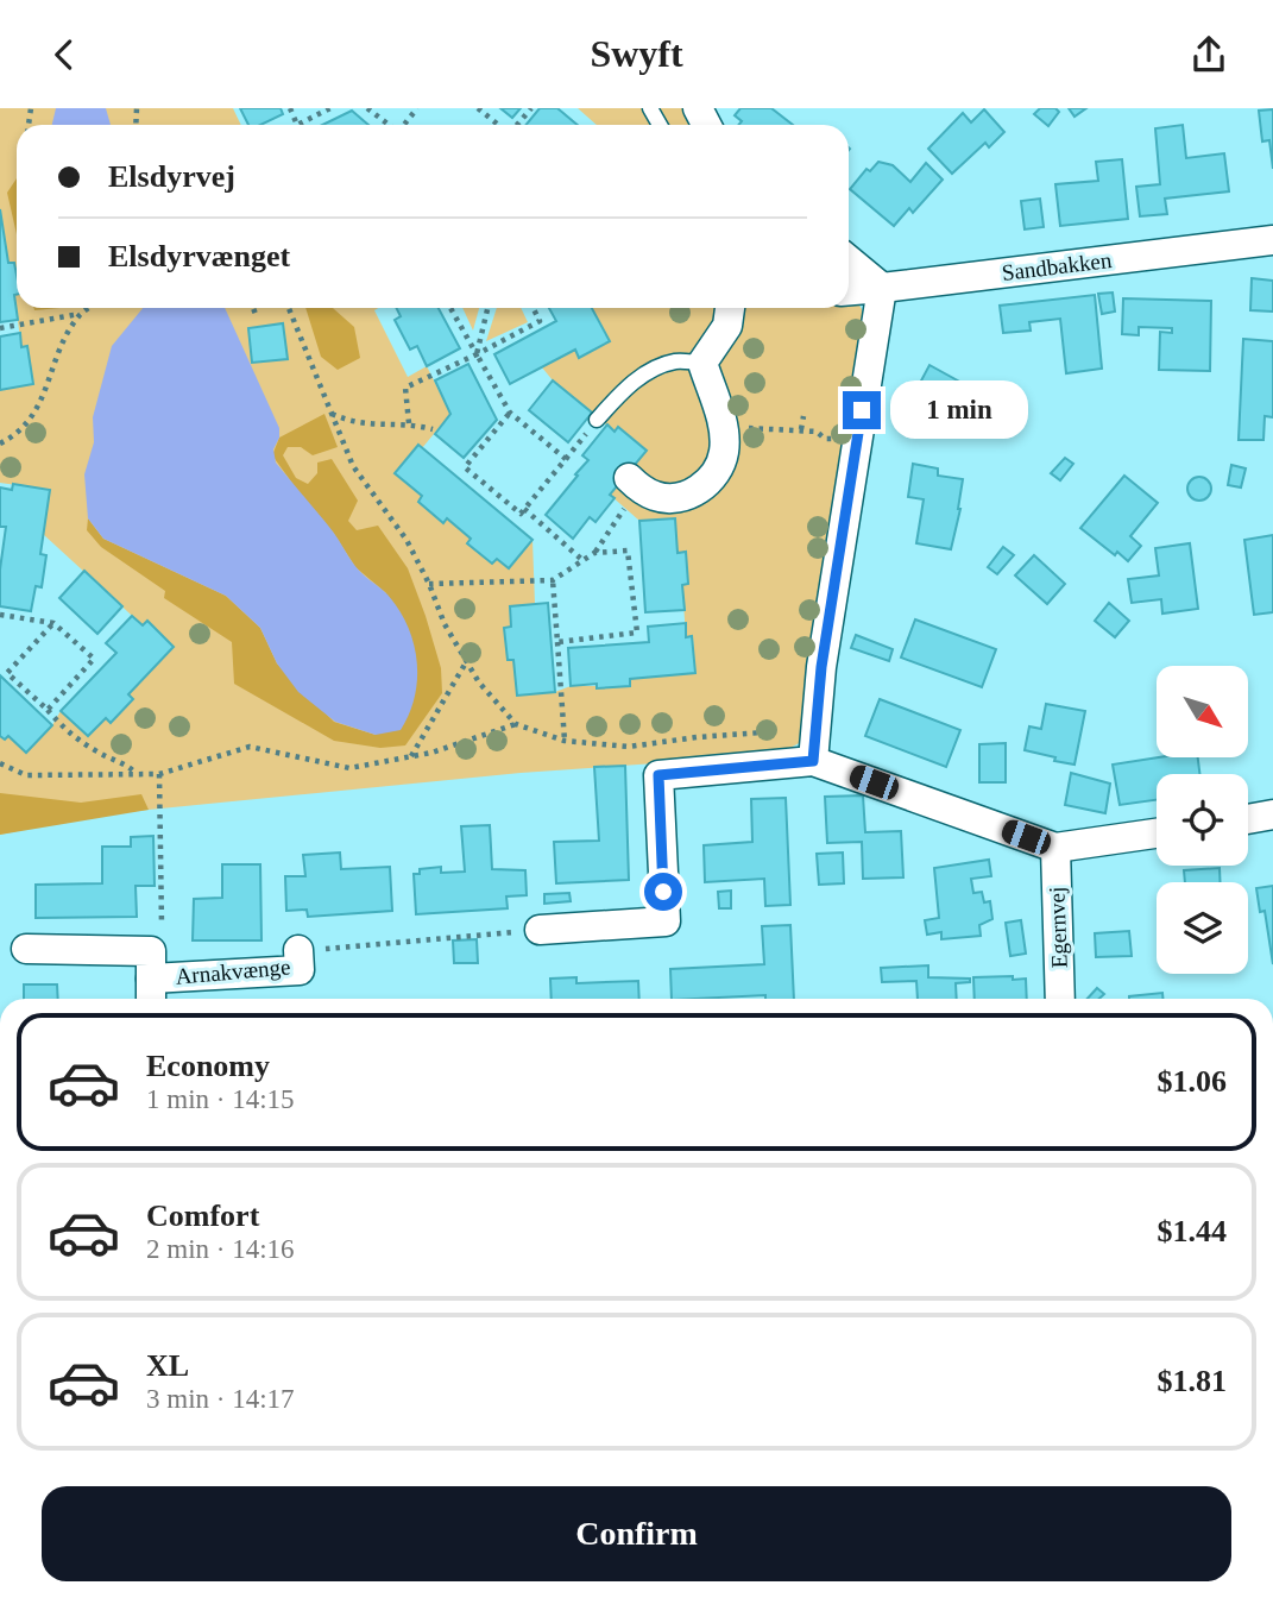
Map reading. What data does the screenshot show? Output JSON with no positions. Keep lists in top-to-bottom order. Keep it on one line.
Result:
{"streets":{"street":["Sandbakken","Egernvej","Arnakvænge"]},"north":"bottom right","page":{"header":"Swyft","banner":["Elsdyrvej","Elsdyrvænget"],"bubble":"1 min","list":[{"name":"Economy","note":"1 min · 14:15","value":"$1.06"},{"name":"Comfort","note":"2 min · 14:16","value":"$1.44"},{"name":"XL","note":"3 min · 14:17","value":"$1.81"}],"buttons":"Confirm"}}
